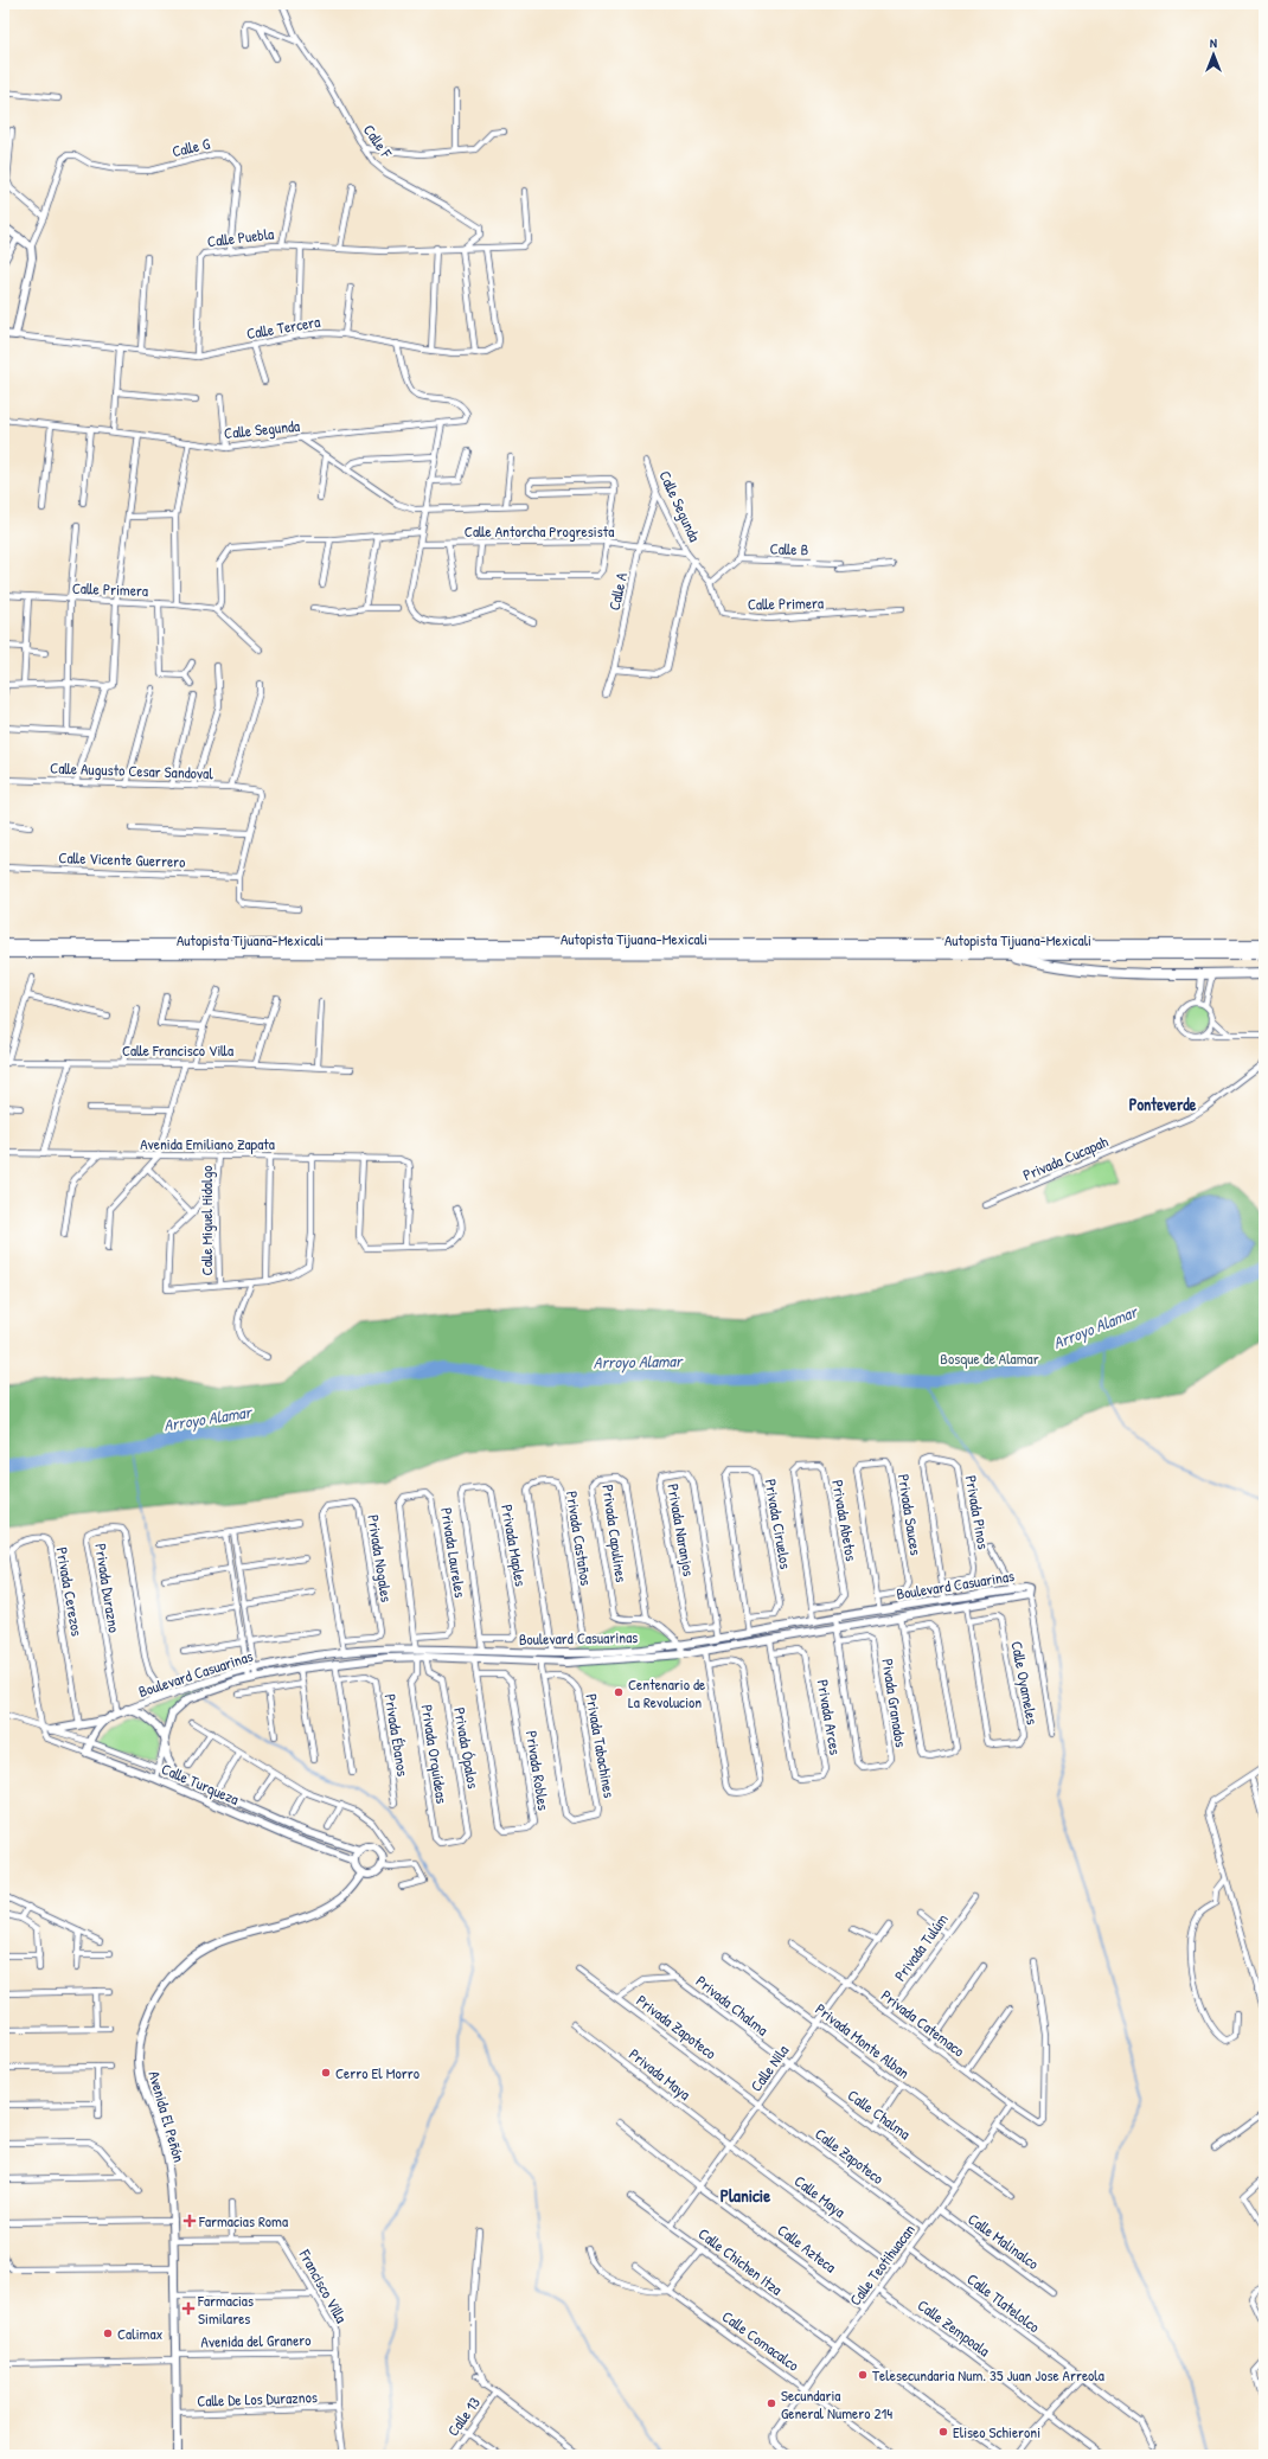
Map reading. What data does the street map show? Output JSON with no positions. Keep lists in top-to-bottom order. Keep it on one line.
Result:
{"streets":{"highway":["Autopista Tijuana-Mexicali"],"street":["Calle F","Calle G","Calle Puebla","Calle Tercera","Calle Segunda","Calle Antorcha Progresista","Calle B","Calle Primera","Calle A","Calle Augusto Cesar Sandoval","Calle Vicente Guerrero","Calle Francisco Villa","Avenida Emiliano Zapata","Privada Cucapah","Calle Miguel Hidalgo","Privada Pinos","Privada Sauces","Privada Abetos","Privada Ciruelos","Privada Naranjos","Privada Capulines","Privada Castaños","Privada Maples","Privada Laureles","Privada Nogales","Boulevard Casuarinas","Privada Durazno","Privada Cerezos","Calle Oyameles","Pivada Granados","Privada Arces","Privada Ébanos","Privada Tabachines","Privada Ópalos","Privada Orquídeas","Privada Robles","Calle Turqueza","Privada Tulúm","Privada Chalma","Privada Catemaco","Privada Zapoteco","Privada Monte Alban","Calle Nila","Privada Maya","Calle Chalma","Avenida El Peñón","Calle Zapoteco","Calle Maya","Calle Malinalco","Calle Azteca","Calle Chichen Itza","Calle Teotihuacan","Francisco Villa","Calle Tlatelolco","Calle Zempoala","Avenida del Granero","Calle Comacalco","Calle De Los Duraznos","Calle 13"]},"crossings":[["Calle F","Calle Puebla"],["Calle G","Calle Puebla"],["Calle Puebla","Calle Tercera"],["Calle Tercera","Calle Segunda"],["Calle Segunda","Calle Antorcha Progresista"],["Calle Segunda","Calle Primera"],["Calle Segunda","Calle A"],["Calle Antorcha Progresista","Calle A"],["Avenida Emiliano Zapata","Calle Miguel Hidalgo"],["Privada Pinos","Boulevard Casuarinas"],["Privada Sauces","Boulevard Casuarinas"],["Privada Abetos","Boulevard Casuarinas"],["Privada Ciruelos","Boulevard Casuarinas"],["Privada Naranjos","Boulevard Casuarinas"],["Privada Capulines","Boulevard Casuarinas"],["Privada Castaños","Boulevard Casuarinas"],["Privada Maples","Boulevard Casuarinas"],["Privada Laureles","Boulevard Casuarinas"],["Privada Nogales","Boulevard Casuarinas"],["Boulevard Casuarinas","Privada Durazno"],["Boulevard Casuarinas","Privada Cerezos"],["Boulevard Casuarinas","Calle Oyameles"],["Boulevard Casuarinas","Pivada Granados"],["Boulevard Casuarinas","Privada Arces"],["Boulevard Casuarinas","Privada Tabachines"],["Boulevard Casuarinas","Privada Ópalos"],["Boulevard Casuarinas","Privada Orquídeas"],["Boulevard Casuarinas","Privada Robles"],["Boulevard Casuarinas","Calle Turqueza"],["Privada Cerezos","Calle Turqueza"],["Privada Ópalos","Privada Orquídeas"],["Calle Turqueza","Avenida El Peñón"],["Privada Tulúm","Privada Catemaco"],["Privada Chalma","Calle Nila"],["Privada Chalma","Calle Chalma"],["Privada Catemaco","Calle Nila"],["Privada Catemaco","Calle Teotihuacan"],["Privada Zapoteco","Calle Nila"],["Privada Zapoteco","Calle Zapoteco"],["Privada Monte Alban","Calle Nila"],["Privada Monte Alban","Calle Teotihuacan"],["Calle Nila","Privada Maya"],["Calle Nila","Calle Chalma"],["Calle Nila","Calle Zapoteco"],["Calle Nila","Calle Maya"],["Calle Nila","Calle Azteca"],["Calle Nila","Calle Chichen Itza"],["Privada Maya","Calle Maya"],["Calle Chalma","Calle Teotihuacan"],["Avenida El Peñón","Francisco Villa"],["Avenida El Peñón","Avenida del Granero"],["Avenida El Peñón","Calle De Los Duraznos"],["Calle Zapoteco","Calle Teotihuacan"],["Calle Maya","Calle Teotihuacan"],["Calle Malinalco","Calle Teotihuacan"],["Calle Azteca","Calle Teotihuacan"],["Calle Chichen Itza","Calle Teotihuacan"],["Calle Teotihuacan","Calle Tlatelolco"],["Calle Teotihuacan","Calle Zempoala"],["Calle Teotihuacan","Calle Comacalco"],["Francisco Villa","Avenida del Granero"],["Francisco Villa","Calle De Los Duraznos"]],"districts":["Ponteverde","Planicie"],"water":["Arroyo Alamar"],"parks":["Bosque de Alamar"],"places":{"other":["Centenario de La Revolucion","Cerro El Morro","Calimax","Telesecundaria Num. 35 Juan Jose Arreola","Secundaria General Numero 214","Eliseo Schieroni"],"health":["Farmacias Roma","Farmacias Similares"]},"north":"top"}
